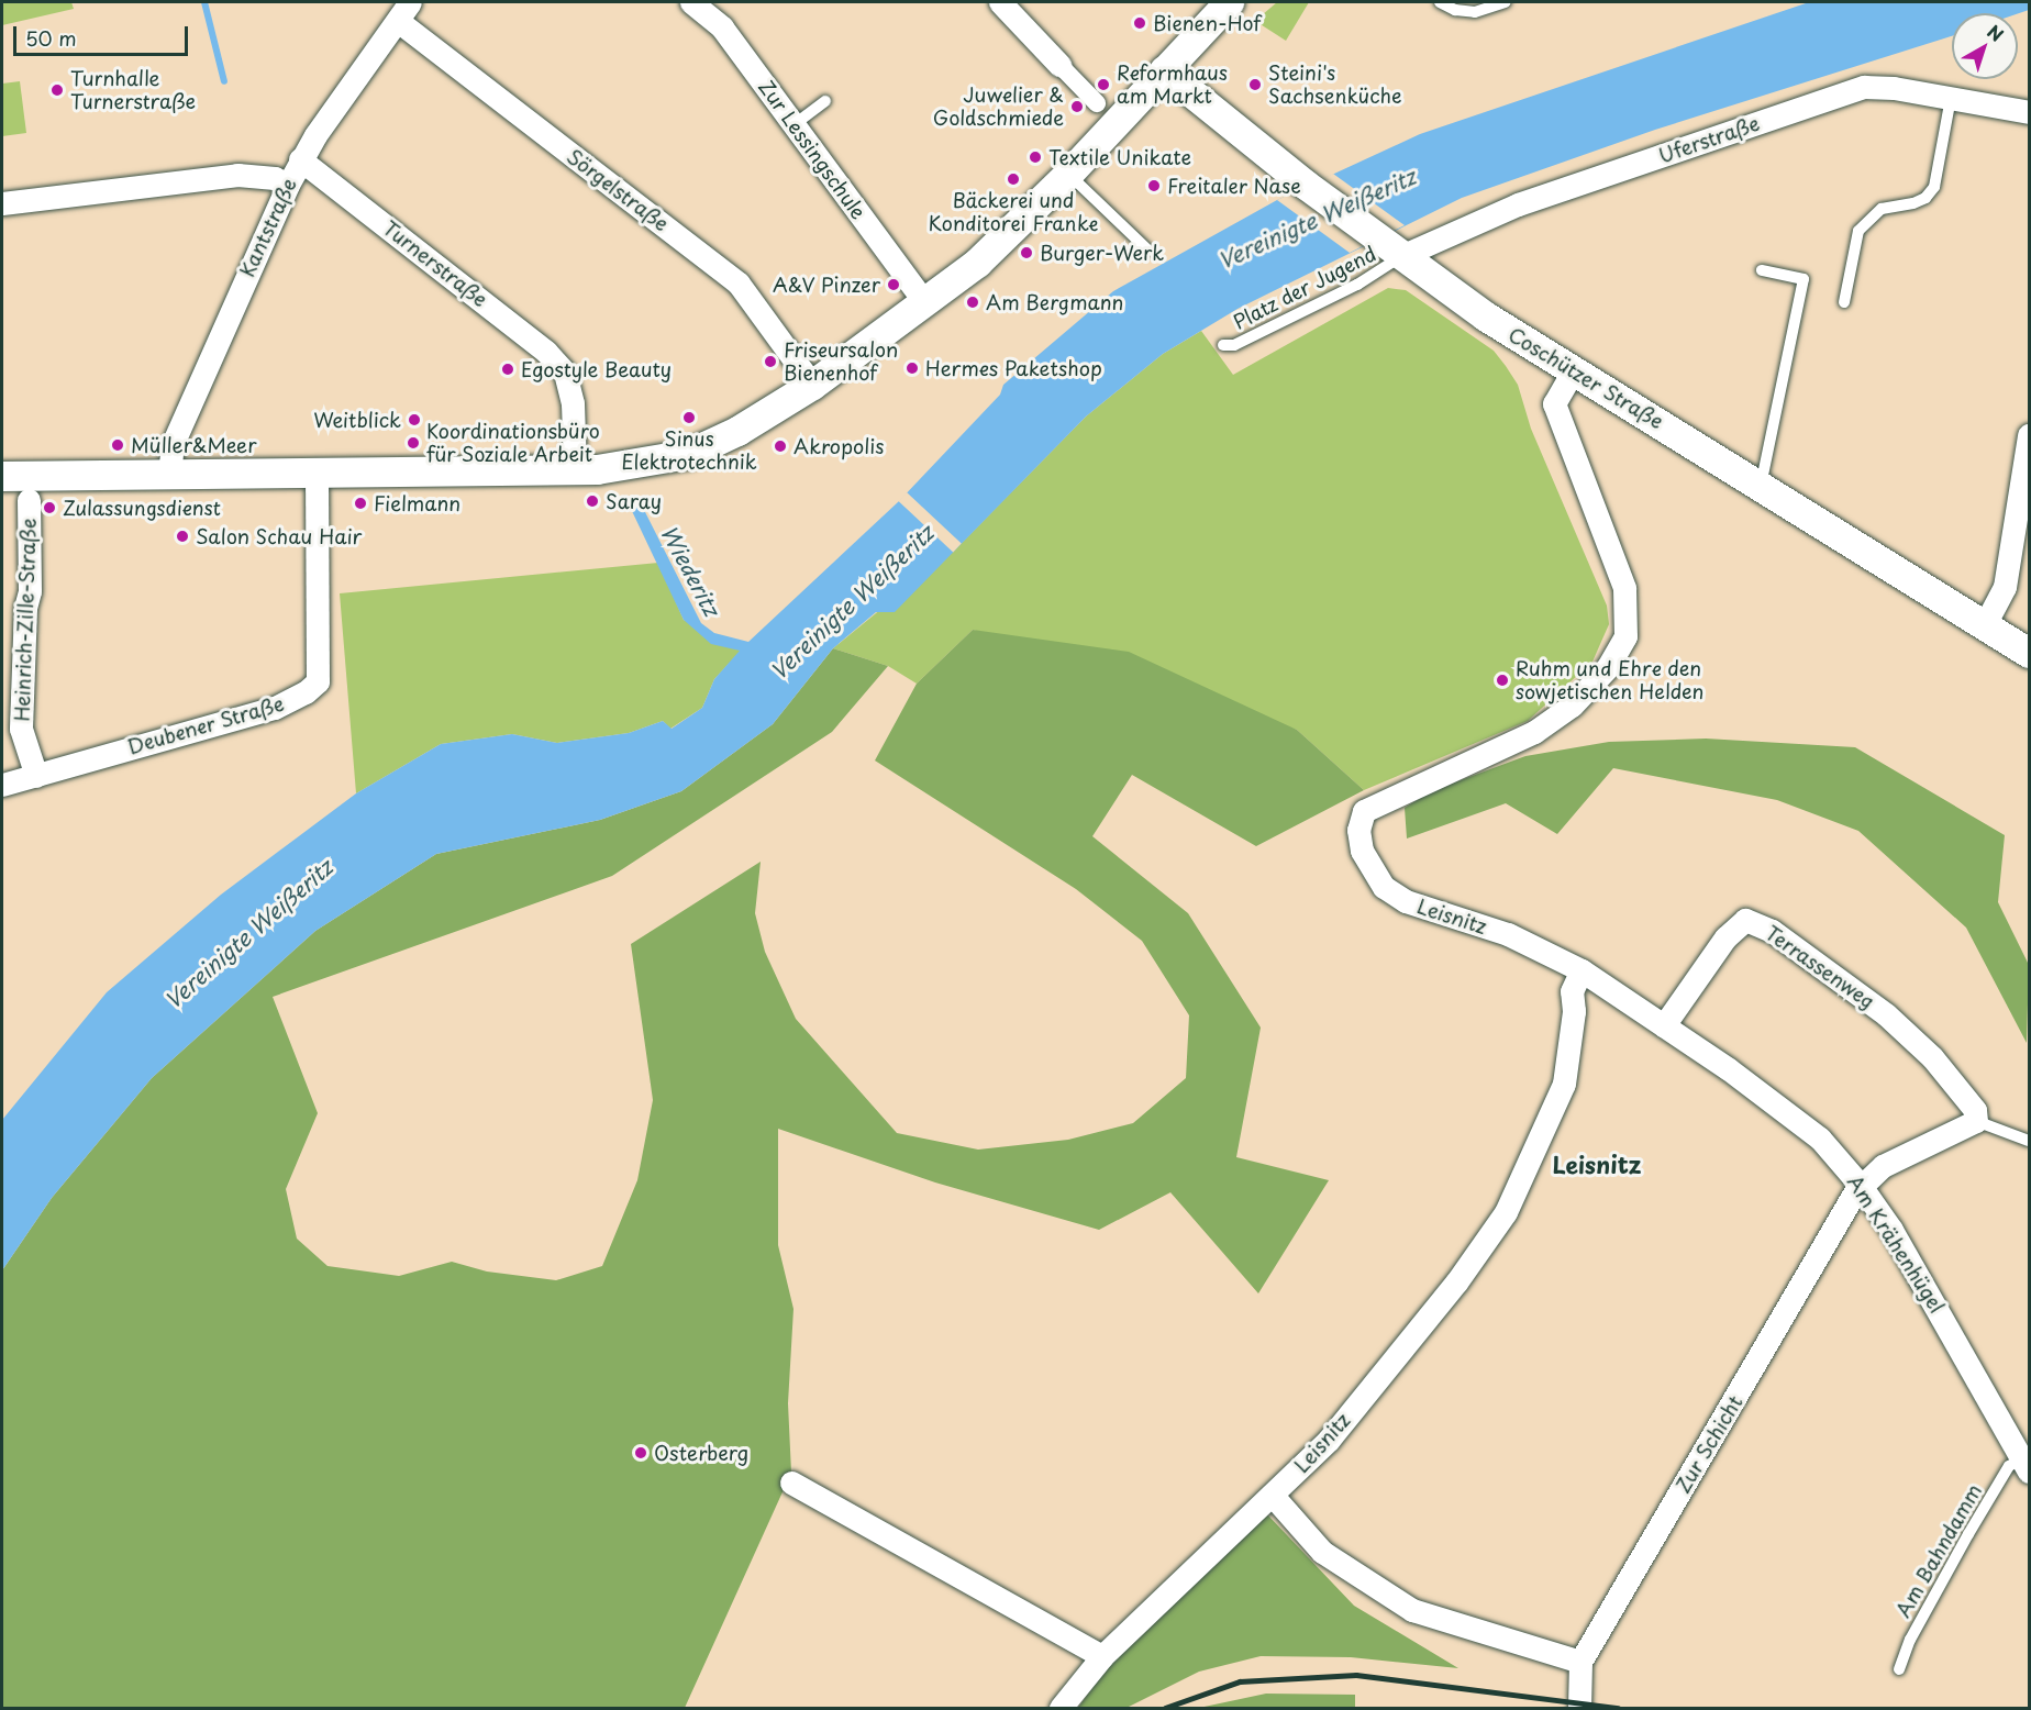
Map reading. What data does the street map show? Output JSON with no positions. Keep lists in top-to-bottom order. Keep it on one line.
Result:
{"streets":{"street":["Uferstraße","Zur Lessingschule","Sörgelstraße","Kantstraße","Turnerstraße","Coschützer Straße","Heinrich-Zille-Straße","Deubener Straße","Leisnitz","Terrassenweg","Am Krähenhügel","Zur Schicht"],"lane":["Platz der Jugend","Am Bahndamm"]},"crossings":[["Uferstraße","Platz der Jugend"],["Uferstraße","Coschützer Straße"],["Sörgelstraße","Kantstraße"],["Kantstraße","Turnerstraße"],["Platz der Jugend","Coschützer Straße"],["Coschützer Straße","Leisnitz"],["Heinrich-Zille-Straße","Deubener Straße"],["Leisnitz","Am Krähenhügel"],["Terrassenweg","Am Krähenhügel"],["Am Krähenhügel","Zur Schicht"],["Am Krähenhügel","Am Bahndamm"]],"districts":["Leisnitz"],"water":["Vereinigte Weißeritz","Wiederitz"],"places":["Bienen-Hof","Reformhaus am Markt","Steini's Sachsenküche","Turnhalle Turnerstraße","Juwelier & Goldschmiede","Textile Unikate","Bäckerei und Konditorei Franke","Freitaler Nase","Burger-Werk","A&V Pinzer","Am Bergmann","Friseursalon Bienenhof","Hermes Paketshop","Egostyle Beauty","Sinus Elektrotechnik","Weitblick","Koordinationsbüro für Soziale Arbeit","Müller&Meer","Akropolis","Saray","Fielmann","Zulassungsdienst","Salon Schau Hair","Ruhm und Ehre den sowjetischen Helden","Osterberg"],"scale_bar":"50 m","north":"top right"}
